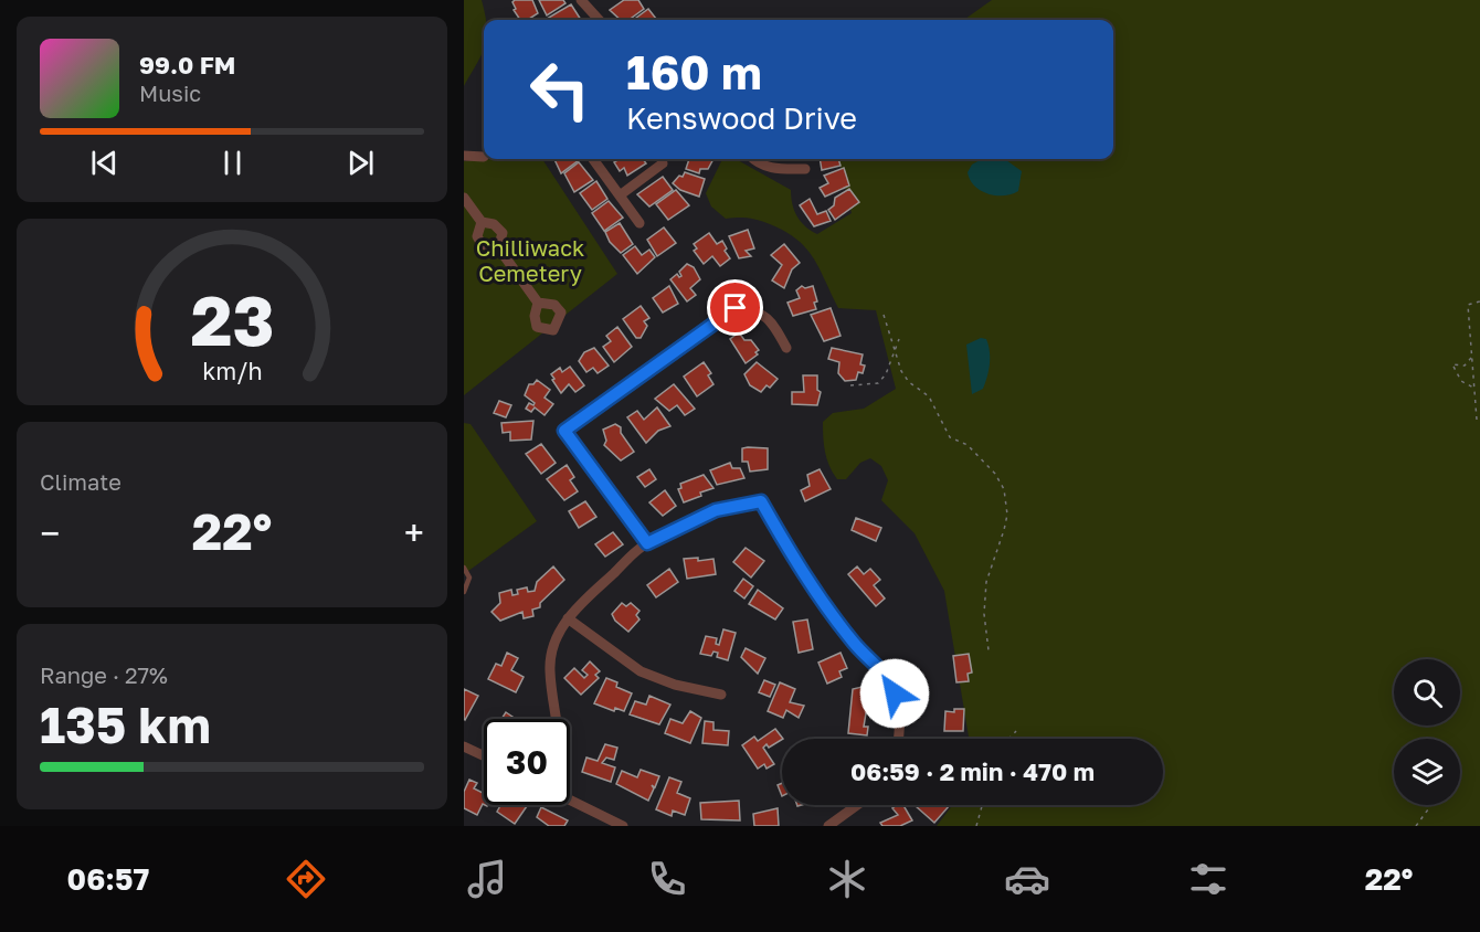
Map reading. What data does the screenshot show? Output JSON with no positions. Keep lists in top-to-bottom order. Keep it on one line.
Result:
{"parks":["Chilliwack Cemetery"],"page":{"turn":["160 m","Kenswood Drive"],"song":["99.0 FM","Music"],"tile":["Climate",["Range · 27%","135 km"]],"heat":["−","22°","+"],"limit":"30","trip":"06:59 · 2 min · 470 m","tabs":["06:57","22°"],"gauge":["23","km/h"]}}
